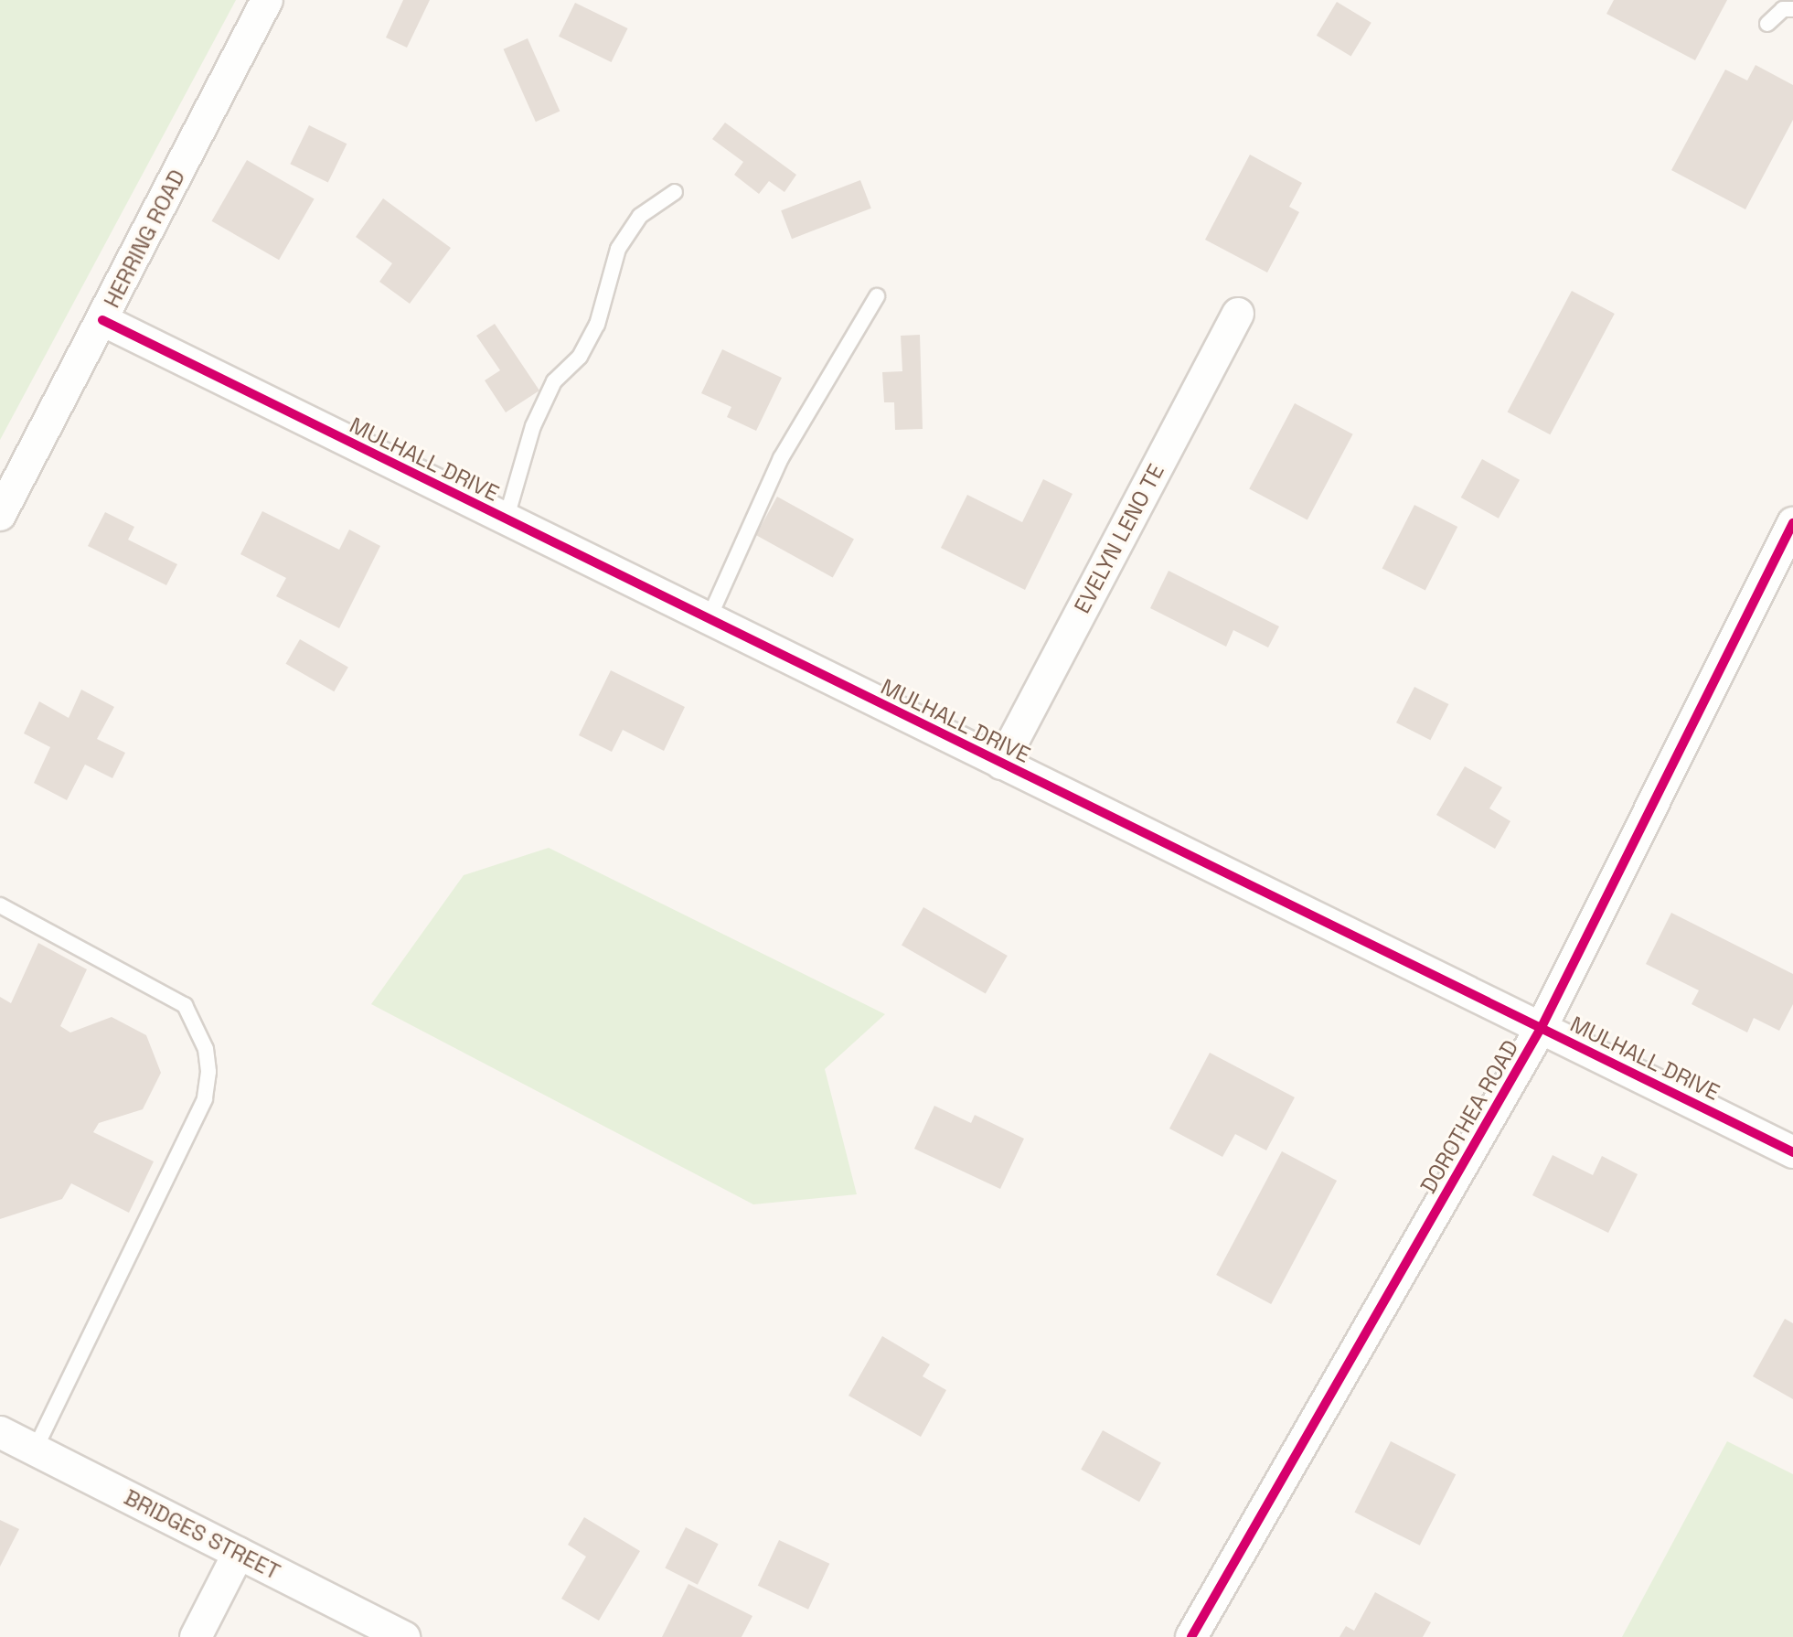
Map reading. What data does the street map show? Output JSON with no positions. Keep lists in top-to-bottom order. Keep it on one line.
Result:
{"streets":{"street":["HERRING ROAD","MULHALL DRIVE","EVELYN LENO TE","DOROTHEA ROAD","BRIDGES STREET"]},"crossings":[["HERRING ROAD","MULHALL DRIVE"],["MULHALL DRIVE","EVELYN LENO TE"],["MULHALL DRIVE","DOROTHEA ROAD"]]}
